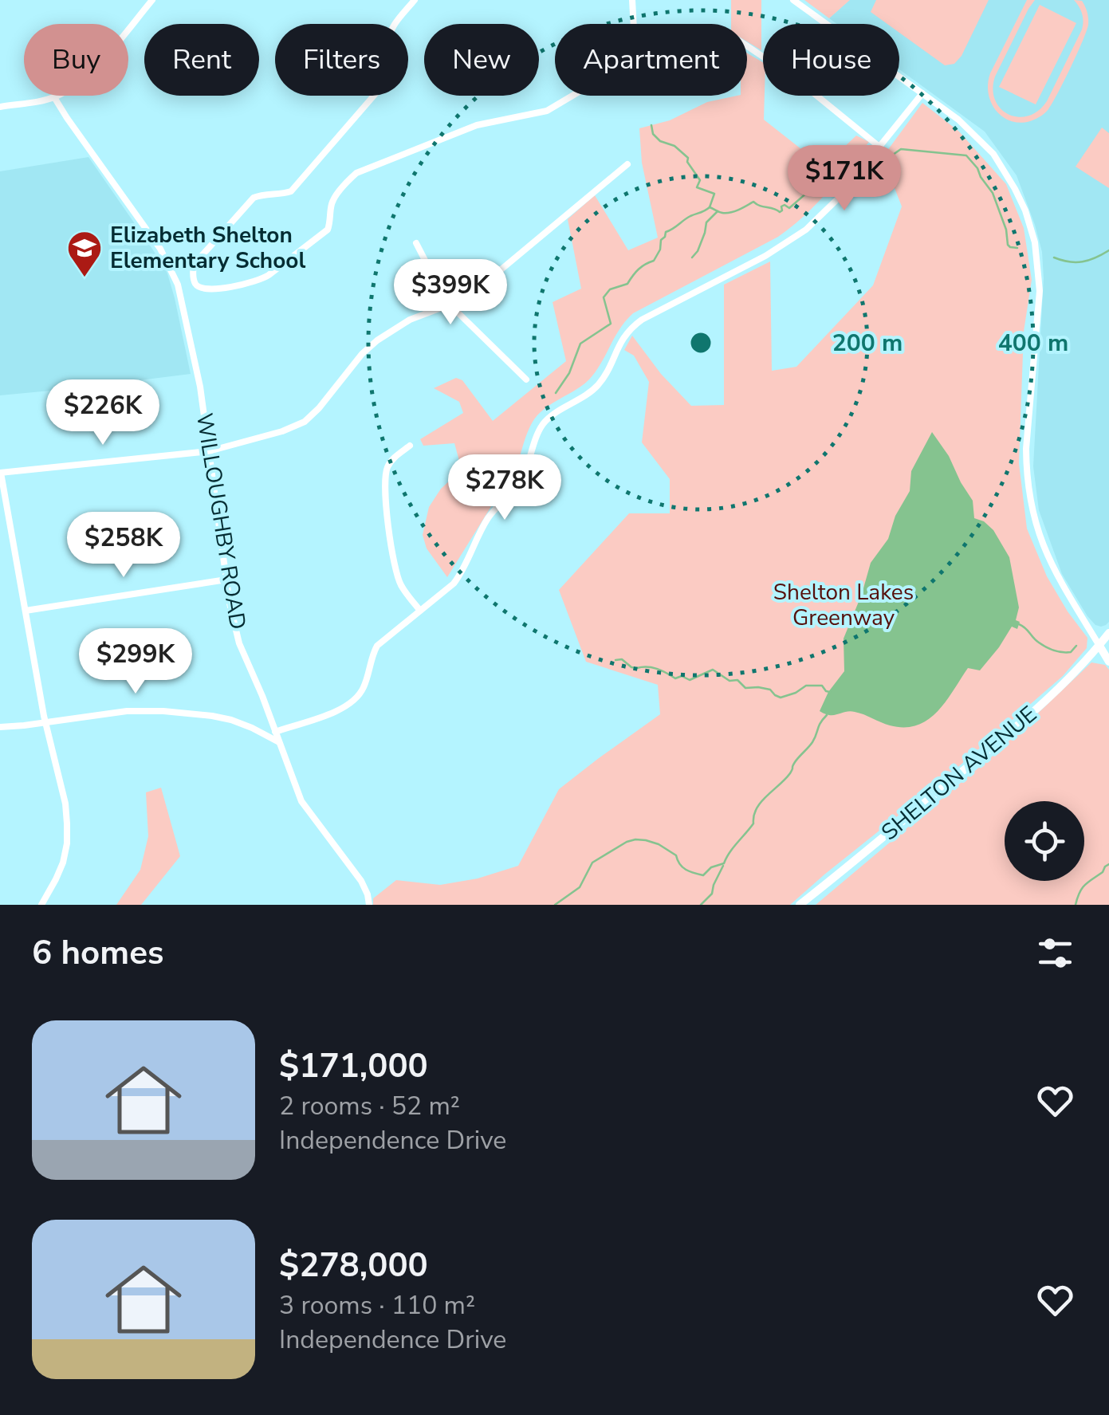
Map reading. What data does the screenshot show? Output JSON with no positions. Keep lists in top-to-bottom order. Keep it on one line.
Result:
{"streets":{"main road":["SHELTON AVENUE"],"street":["WILLOUGHBY ROAD"]},"parks":["Shelton Lakes Greenway"],"places":{"school or university":["Elizabeth Shelton Elementary School"]},"page":{"chip":["Buy","Rent","Filters","New","Apartment","House"],"price":["$171K","$399K","$226K","$278K","$258K","$299K"],"heading":"6 homes","list":[{"name":"$171,000","note":"2 rooms · 52 m² · Independence Drive"},{"name":"$278,000","note":"3 rooms · 110 m² · Independence Drive"}]},"rings":["200 m","400 m"]}
